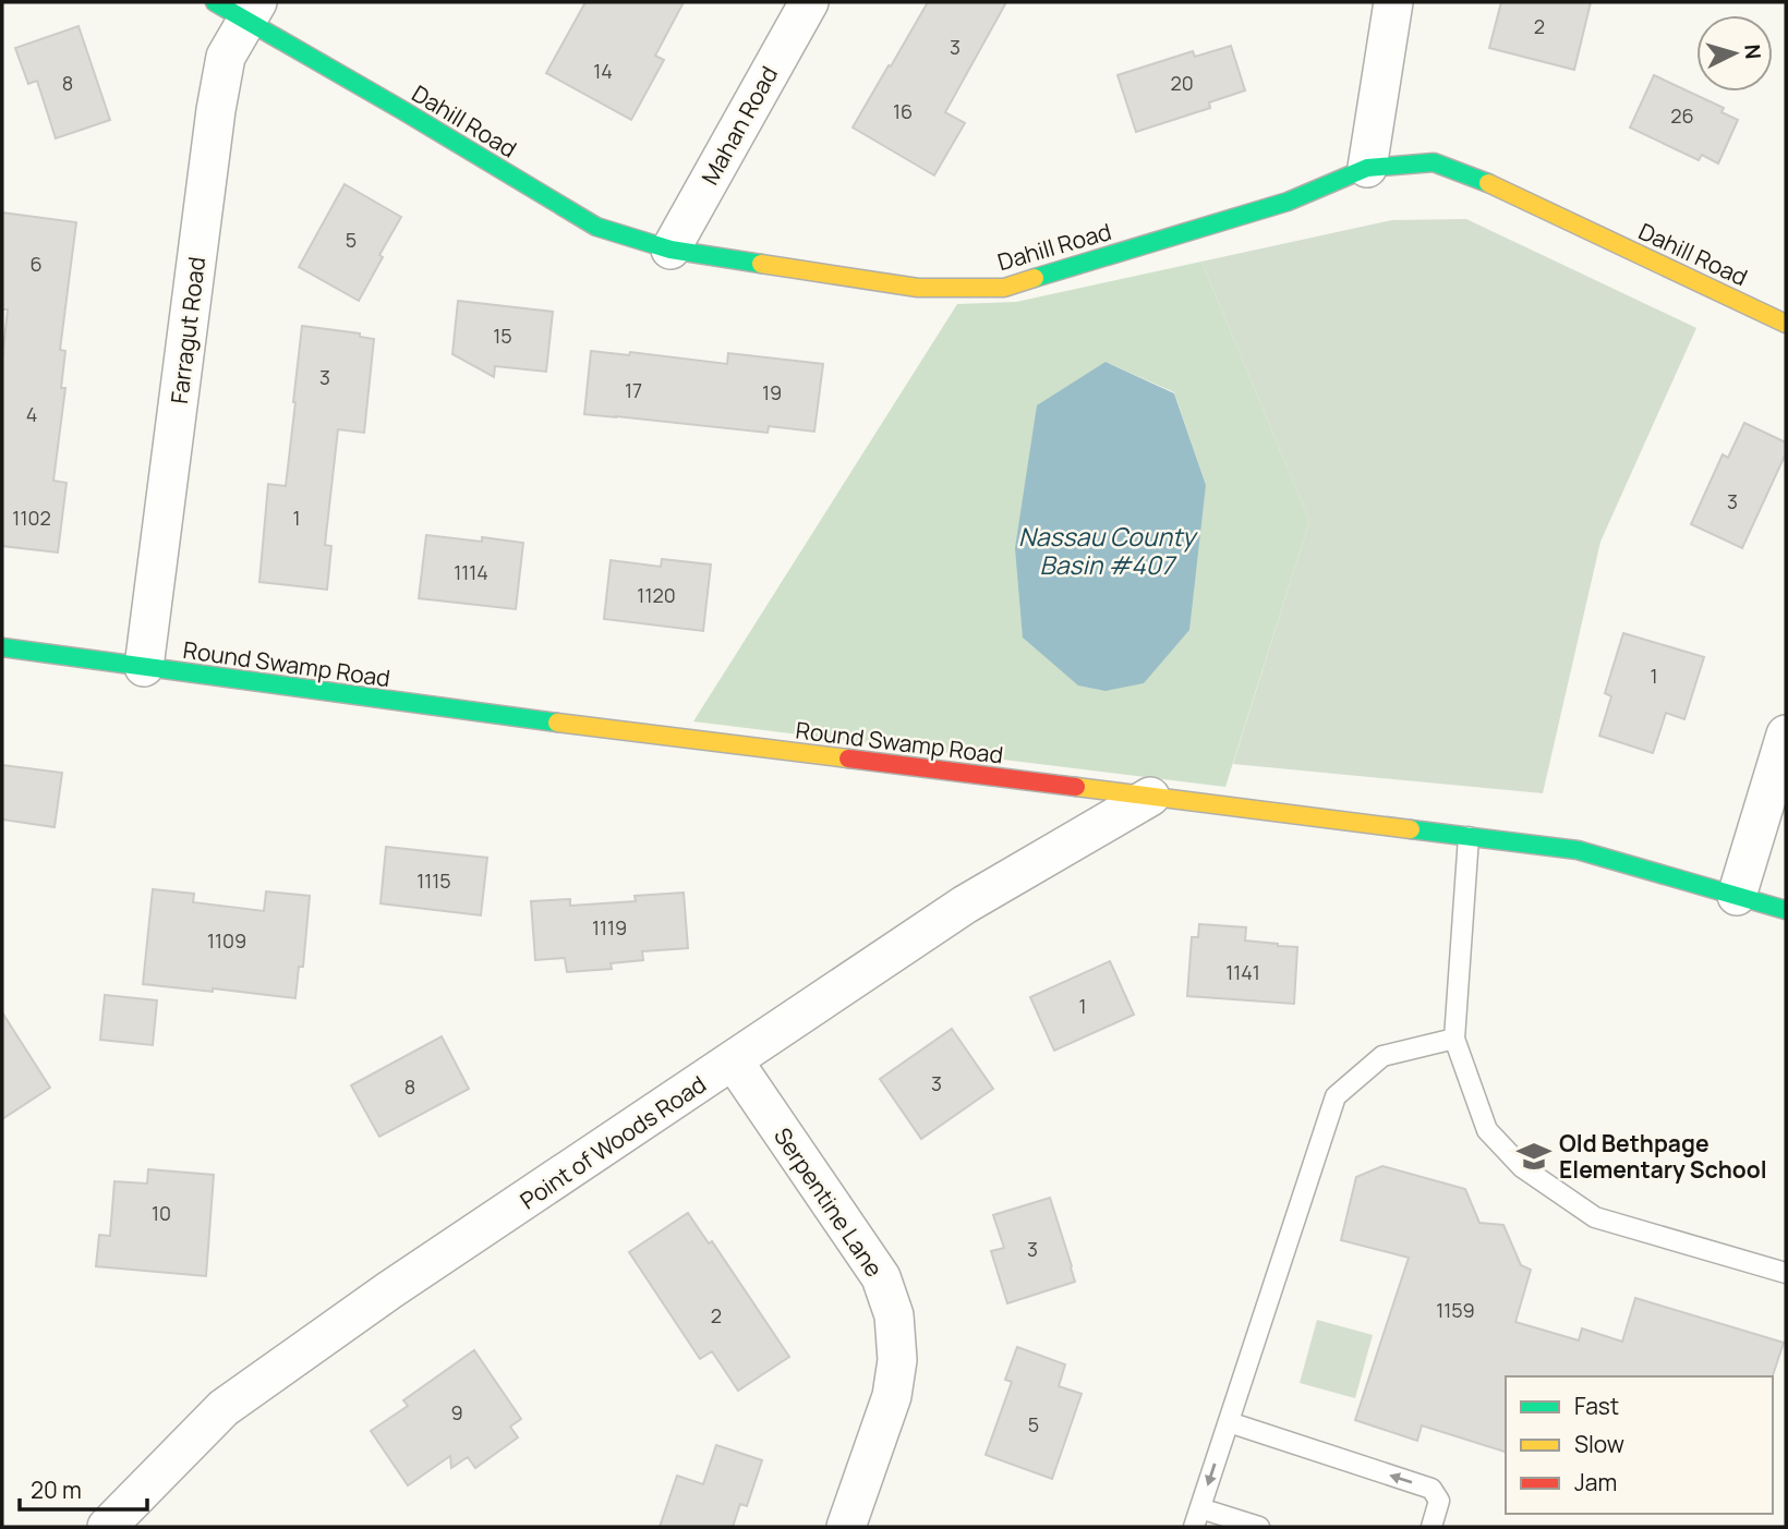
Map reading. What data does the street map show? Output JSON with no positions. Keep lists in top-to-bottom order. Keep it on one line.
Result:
{"streets":{"main road":["Dahill Road","Round Swamp Road"],"street":["Mahan Road","Farragut Road","Point of Woods Road","Serpentine Lane"]},"crossings":[["Dahill Road","Mahan Road"],["Dahill Road","Farragut Road"],["Farragut Road","Round Swamp Road"],["Round Swamp Road","Point of Woods Road"],["Point of Woods Road","Serpentine Lane"]],"water":["Nassau County Basin #407"],"places":{"school or university":["Old Bethpage Elementary School"]},"house_numbers":["2","3","14","8","20","16","26","5","6","15","3","17","19","4","3","1102","1","1114","1120","1","1115","1119","1109","1141","1","3","8","10","3","1159","2","9","5"],"legend":["Fast","Slow","Jam"],"scale_bar":"20 m","north":"right"}
